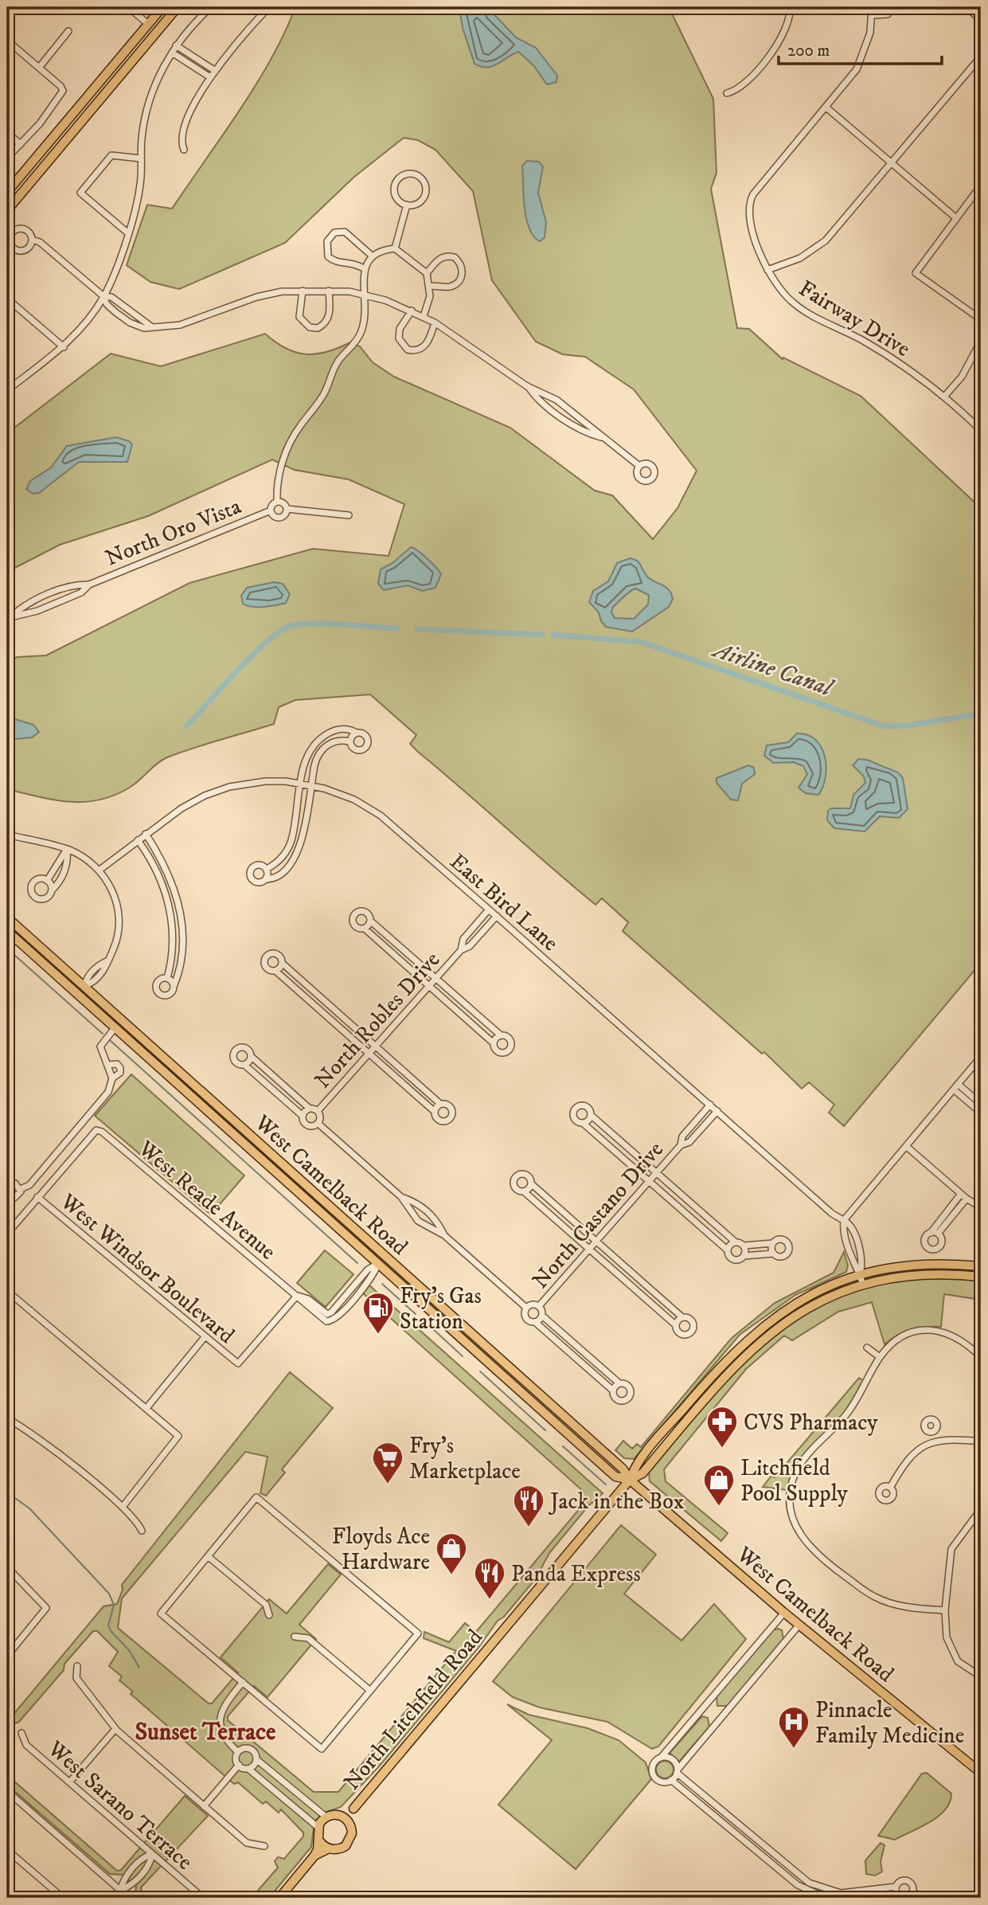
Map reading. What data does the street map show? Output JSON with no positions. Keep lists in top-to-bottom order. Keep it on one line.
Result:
{"streets":{"main road":["West Camelback Road","North Litchfield Road"],"street":["Fairway Drive","North Oro Vista","East Bird Lane","North Robles Drive","West Reade Avenue","North Castano Drive","West Windsor Boulevard","West Sarano Terrace"]},"crossings":[["East Bird Lane","North Robles Drive"],["East Bird Lane","North Castano Drive"],["West Camelback Road","North Litchfield Road"],["West Reade Avenue","West Windsor Boulevard"]],"districts":["Sunset Terrace"],"water":["Airline Canal"],"places":{"fuel station":["Fry's Gas Station"],"pharmacy":["CVS Pharmacy"],"supermarket":["Fry's Marketplace"],"shop":["Litchfield Pool Supply","Floyds Ace Hardware"],"restaurant":["Jack in the Box","Panda Express"],"hospital":["Pinnacle Family Medicine"]},"scale_bar":"200 m"}
